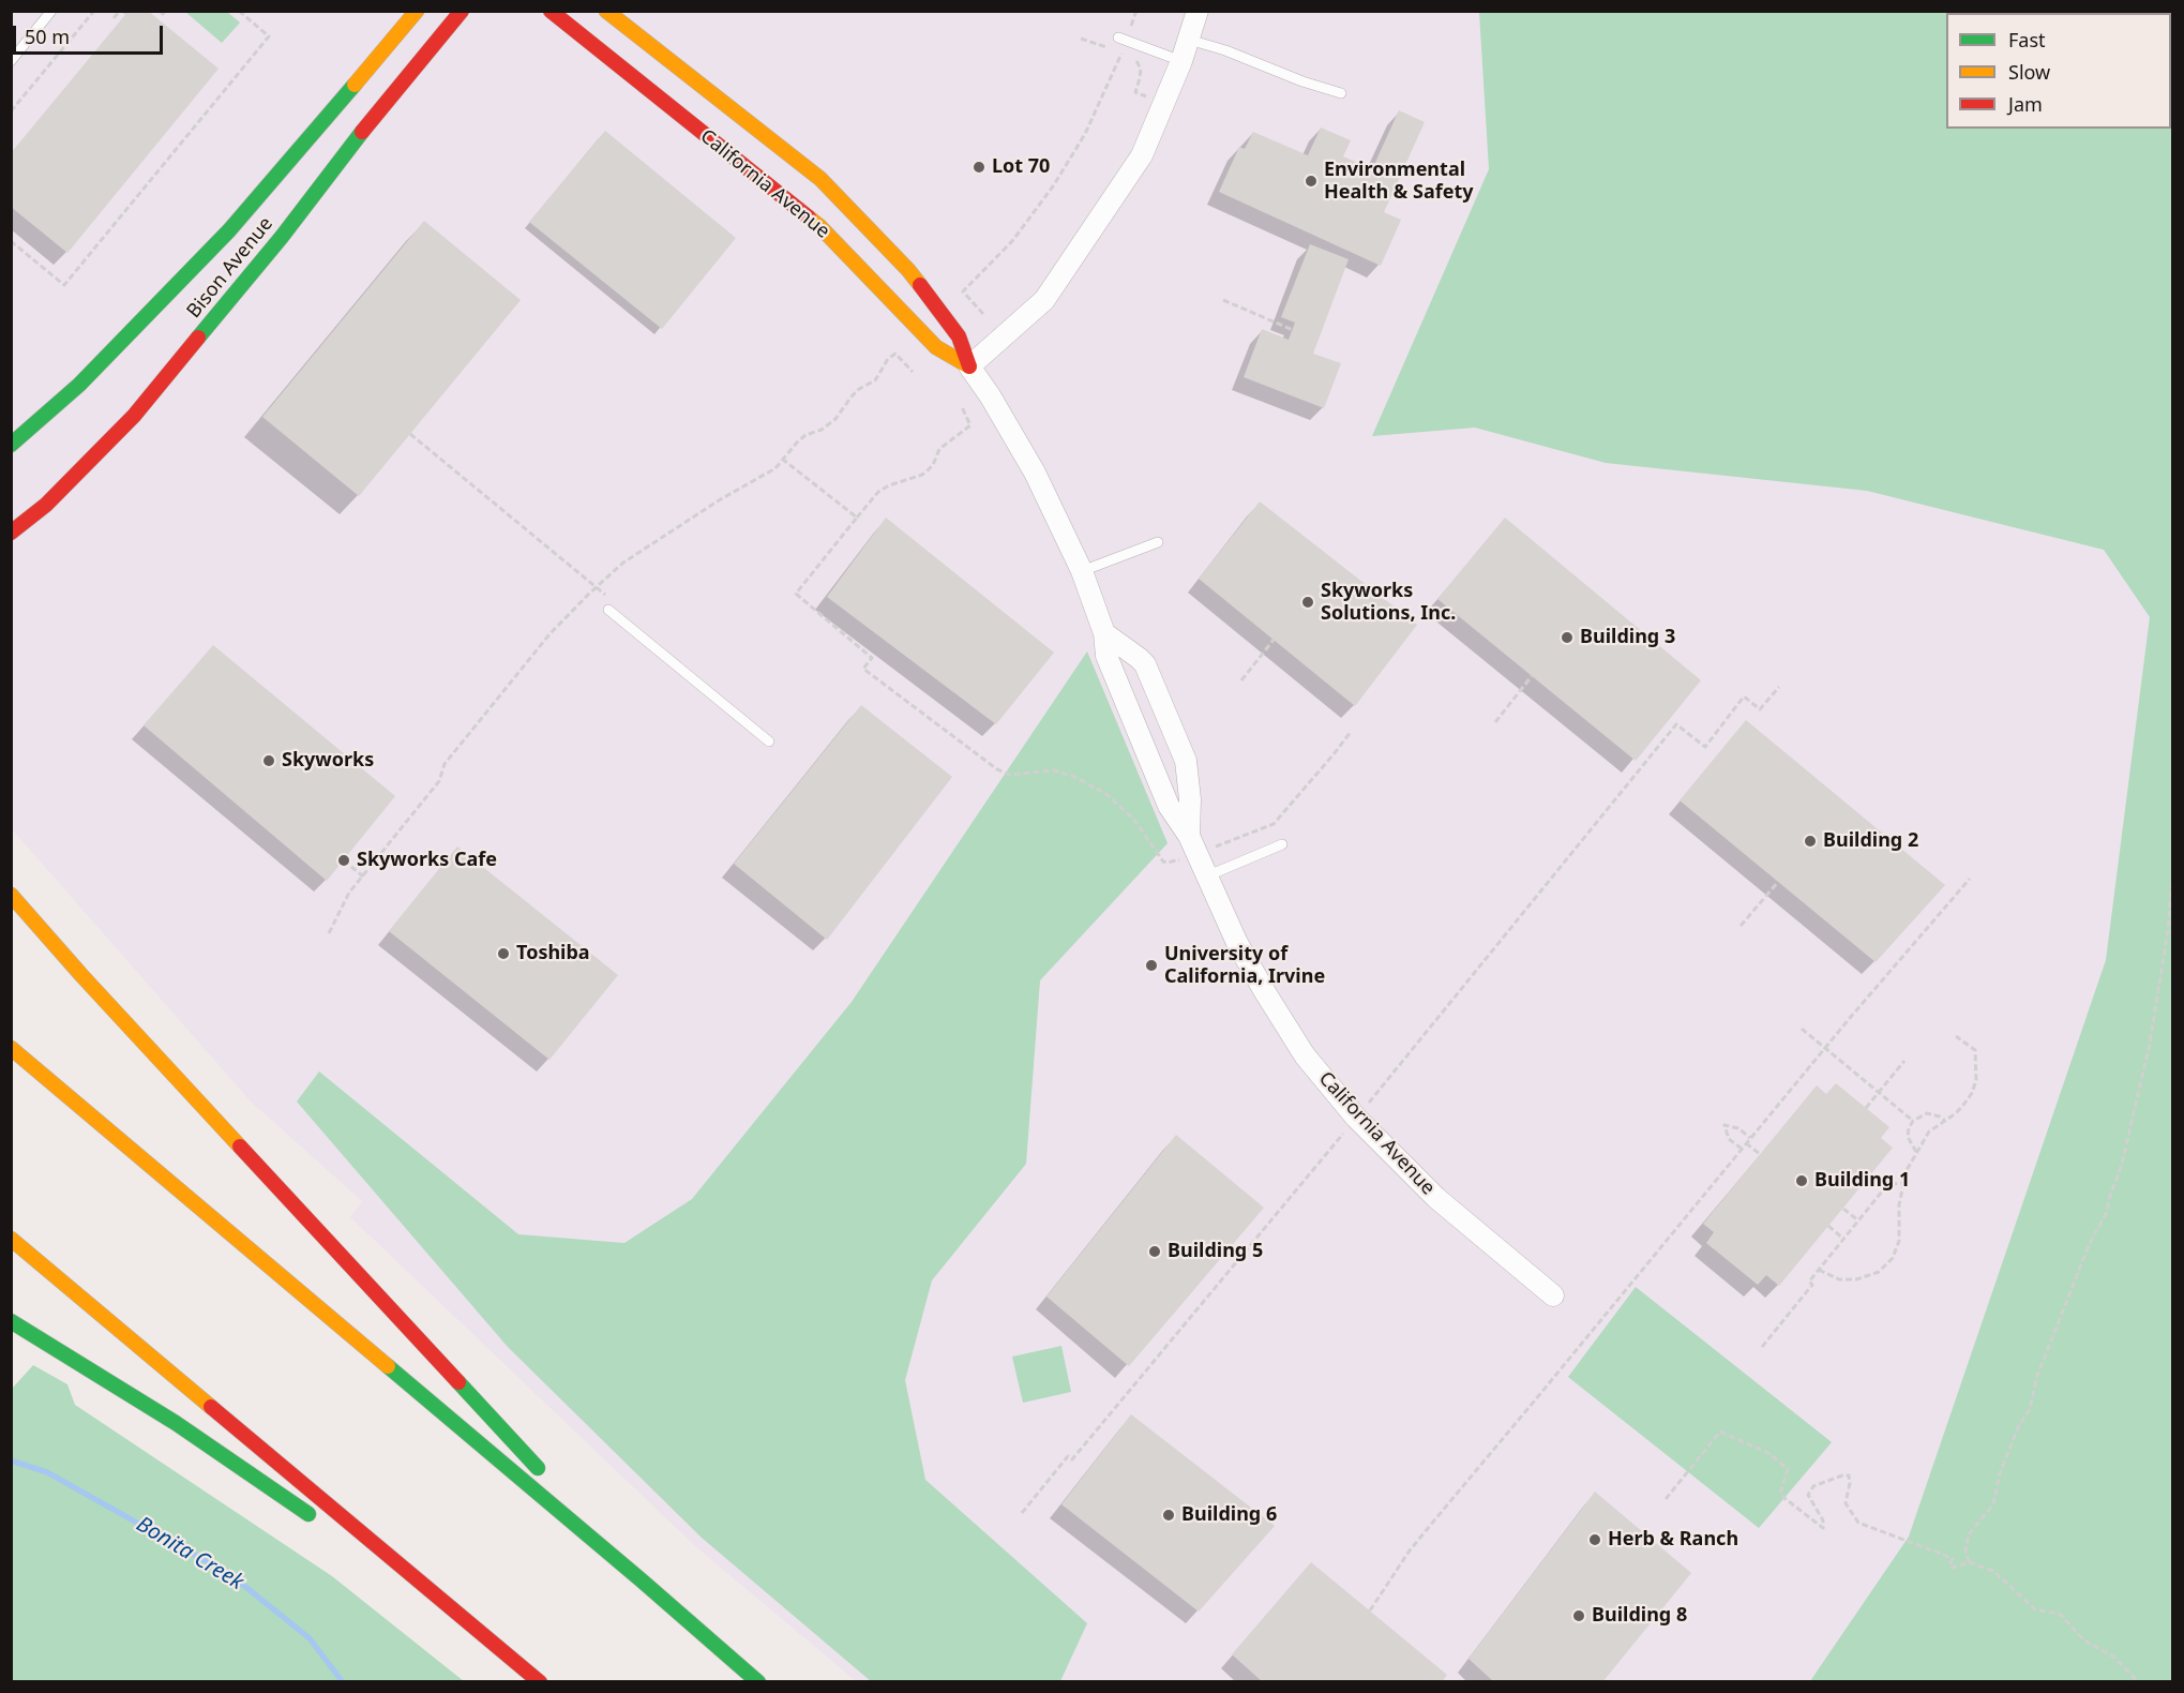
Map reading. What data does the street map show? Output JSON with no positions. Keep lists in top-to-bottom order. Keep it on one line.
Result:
{"streets":{"main road":["California Avenue","Bison Avenue"]},"water":["Bonita Creek"],"places":["Lot 70","Environmental Health & Safety","Skyworks Solutions, Inc.","Building 3","Skyworks","Building 2","Skyworks Cafe","Toshiba","University of California, Irvine","Building 1","Building 5","Building 6","Herb & Ranch","Building 8"],"legend":["Fast","Slow","Jam"],"scale_bar":"50 m"}
